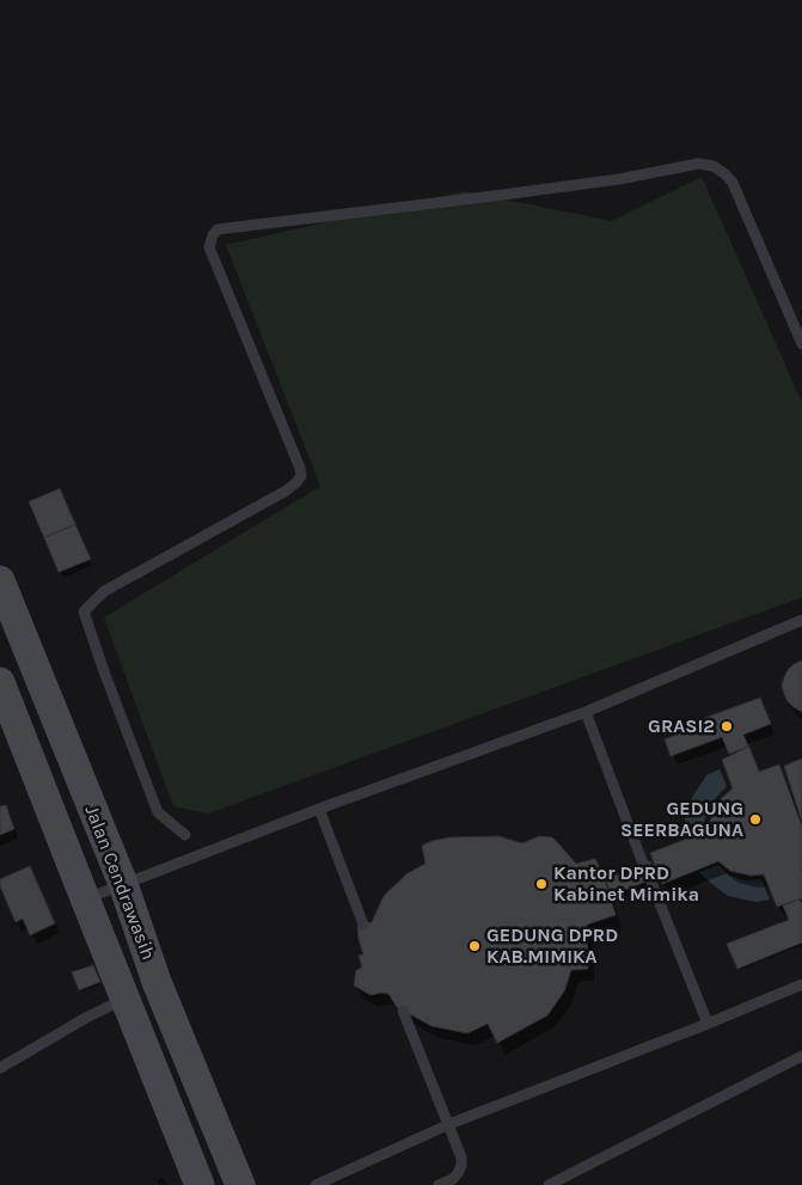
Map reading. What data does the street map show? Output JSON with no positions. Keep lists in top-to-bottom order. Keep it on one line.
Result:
{"streets":{"main road":["Jalan Cendrawasih"]},"places":["GRASI2","GEDUNG SEERBAGUNA","Kantor DPRD Kabinet Mimika","GEDUNG DPRD KAB.MIMIKA"]}
